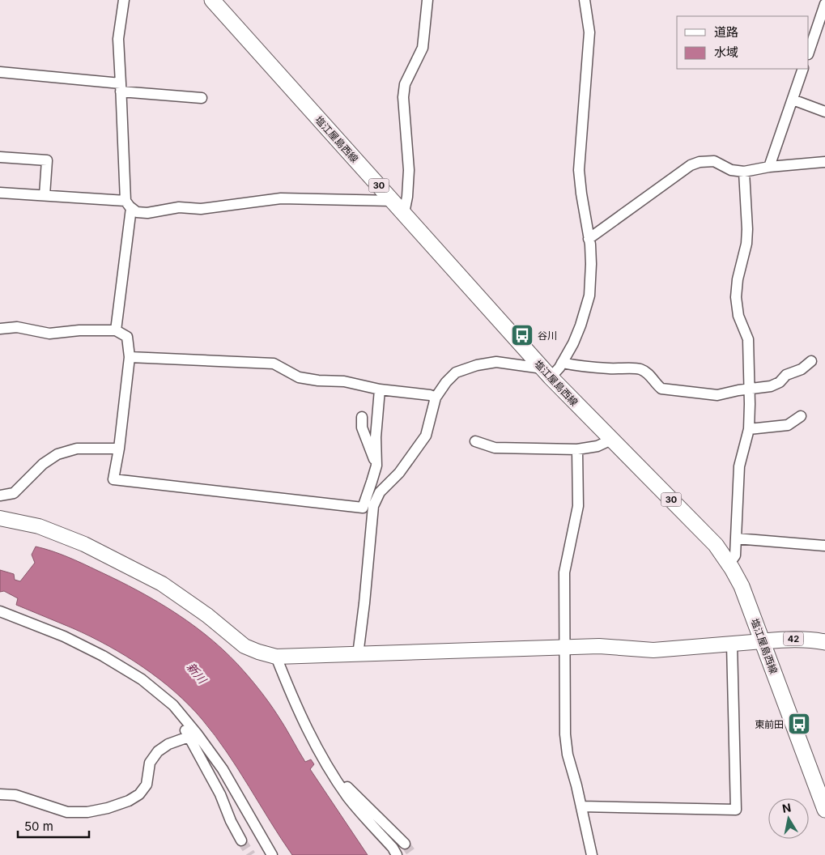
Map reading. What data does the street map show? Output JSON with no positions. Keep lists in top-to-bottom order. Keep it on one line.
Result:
{"streets":{"main road":["塩江屋島西線","30","42"]},"crossings":[["塩江屋島西線","42"]],"water":["新川"],"places":{"bus stop":["谷川","東前田"]},"legend":["道路","水域"],"scale_bar":"50 m","north":"top"}
